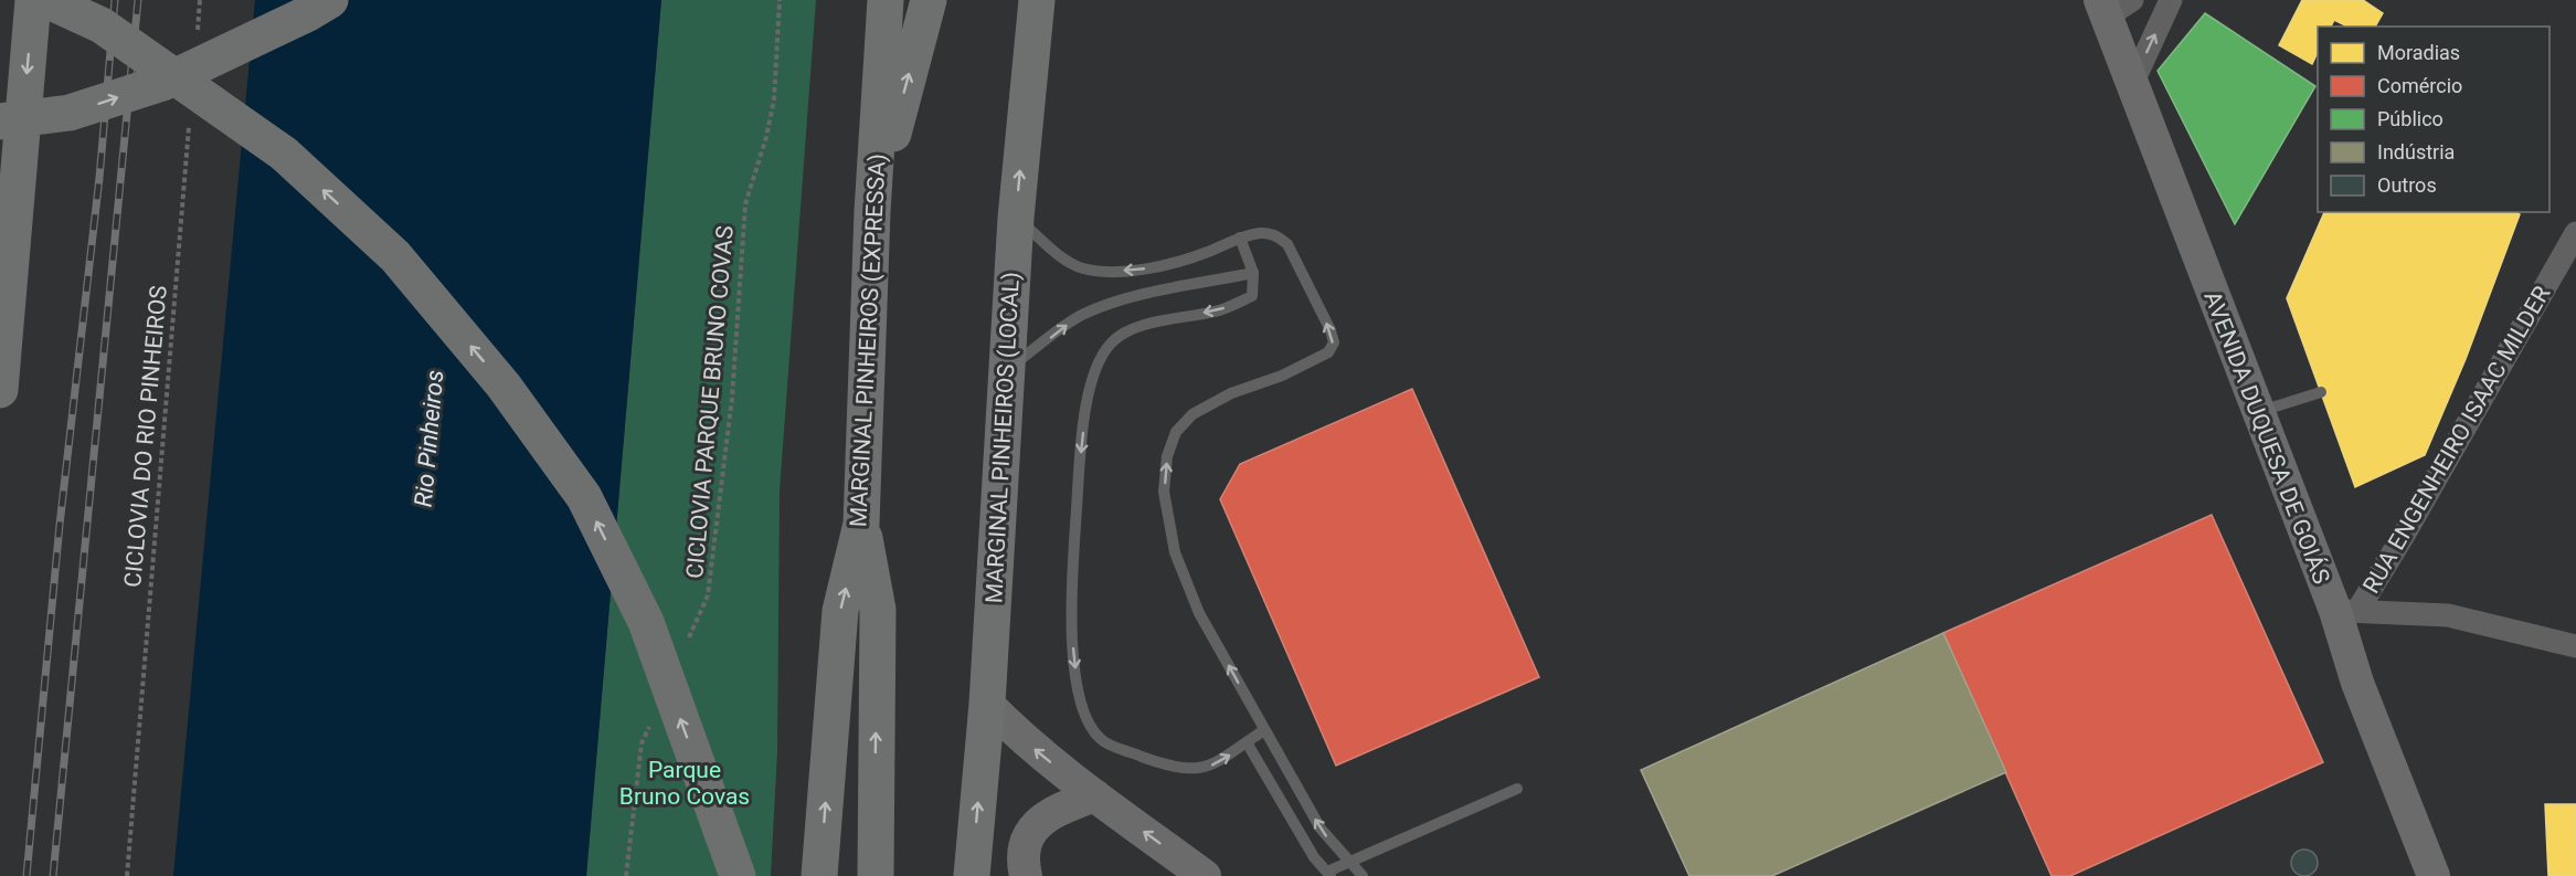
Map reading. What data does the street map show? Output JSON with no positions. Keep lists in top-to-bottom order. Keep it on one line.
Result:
{"streets":{"highway":["MARGINAL PINHEIROS (EXPRESSA)","MARGINAL PINHEIROS (LOCAL)"],"street":["AVENIDA DUQUESA DE GOIÁS","RUA ENGENHEIRO ISAAC MILDER"],"path":["CICLOVIA PARQUE BRUNO COVAS","CICLOVIA DO RIO PINHEIROS"]},"crossings":[["AVENIDA DUQUESA DE GOIÁS","RUA ENGENHEIRO ISAAC MILDER"]],"water":["Rio Pinheiros"],"parks":["Parque Bruno Covas"],"legend":["Moradias","Comércio","Público","Indústria","Outros"]}
